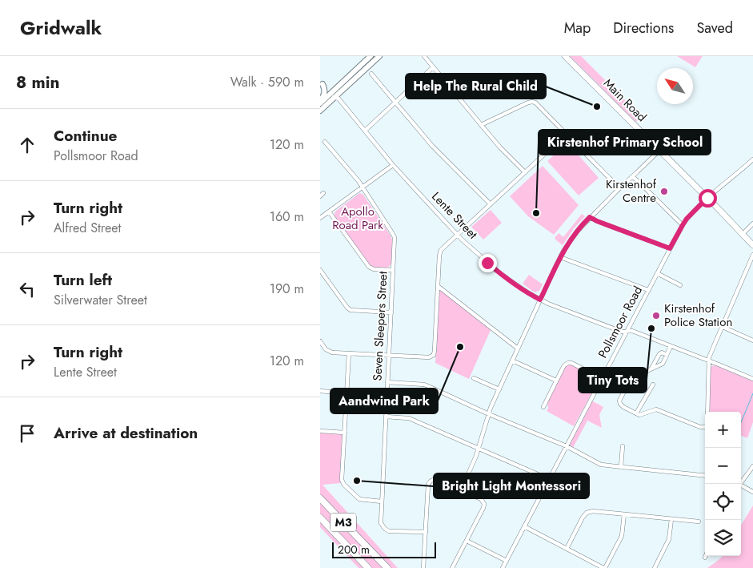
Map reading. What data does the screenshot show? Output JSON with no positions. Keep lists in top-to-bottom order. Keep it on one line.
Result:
{"streets":{"highway":["M3"],"main road":["Main Road"],"street":["Lente Street","Pollsmoor Road","Seven Sleepers Street"]},"crossings":[["Main Road","Pollsmoor Road"],["Lente Street","Pollsmoor Road"]],"parks":["Apollo Road Park"],"places":["Help The Rural Child","Kirstenhof Centre","Kirstenhof Primary School","Kirstenhof Police Station","Tiny Tots","Aandwind Park","Bright Light Montessori"],"scale_bar":"200 m","north":"top left","page":{"header":"Gridwalk","nav":["Map","Directions","Saved"],"heading":["8 min","Walk · 590 m"],"list":[["Continue","Pollsmoor Road","120 m"],["Turn right","Alfred Street","160 m"],["Turn left","Silverwater Street","190 m"],["Turn right","Lente Street","120 m"],"Arrive at destination"],"map_buttons":["+","−"],"scale":"200 m"}}
